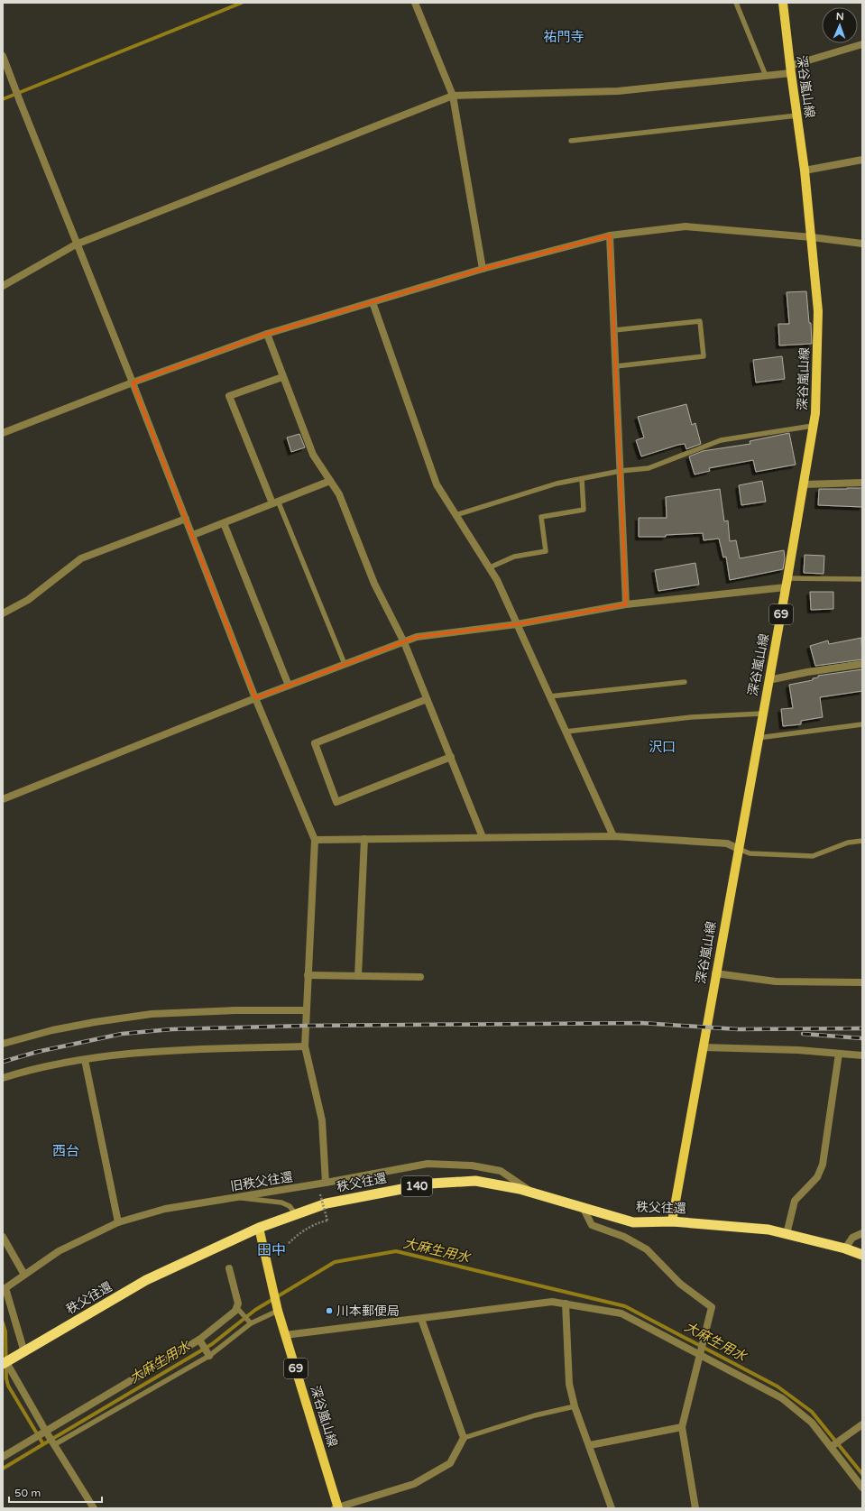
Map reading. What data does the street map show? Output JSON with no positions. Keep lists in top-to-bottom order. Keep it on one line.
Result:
{"streets":{"highway":["秩父往還","140"],"main road":["深谷嵐山線","69"],"street":["旧秩父往還"]},"crossings":[["深谷嵐山線","秩父往還"],["旧秩父往還","秩父往還"]],"districts":["祐門寺","沢口","西台","田中"],"water":["大麻生用水"],"places":["川本郵便局"],"scale_bar":"50 m","north":"top"}
